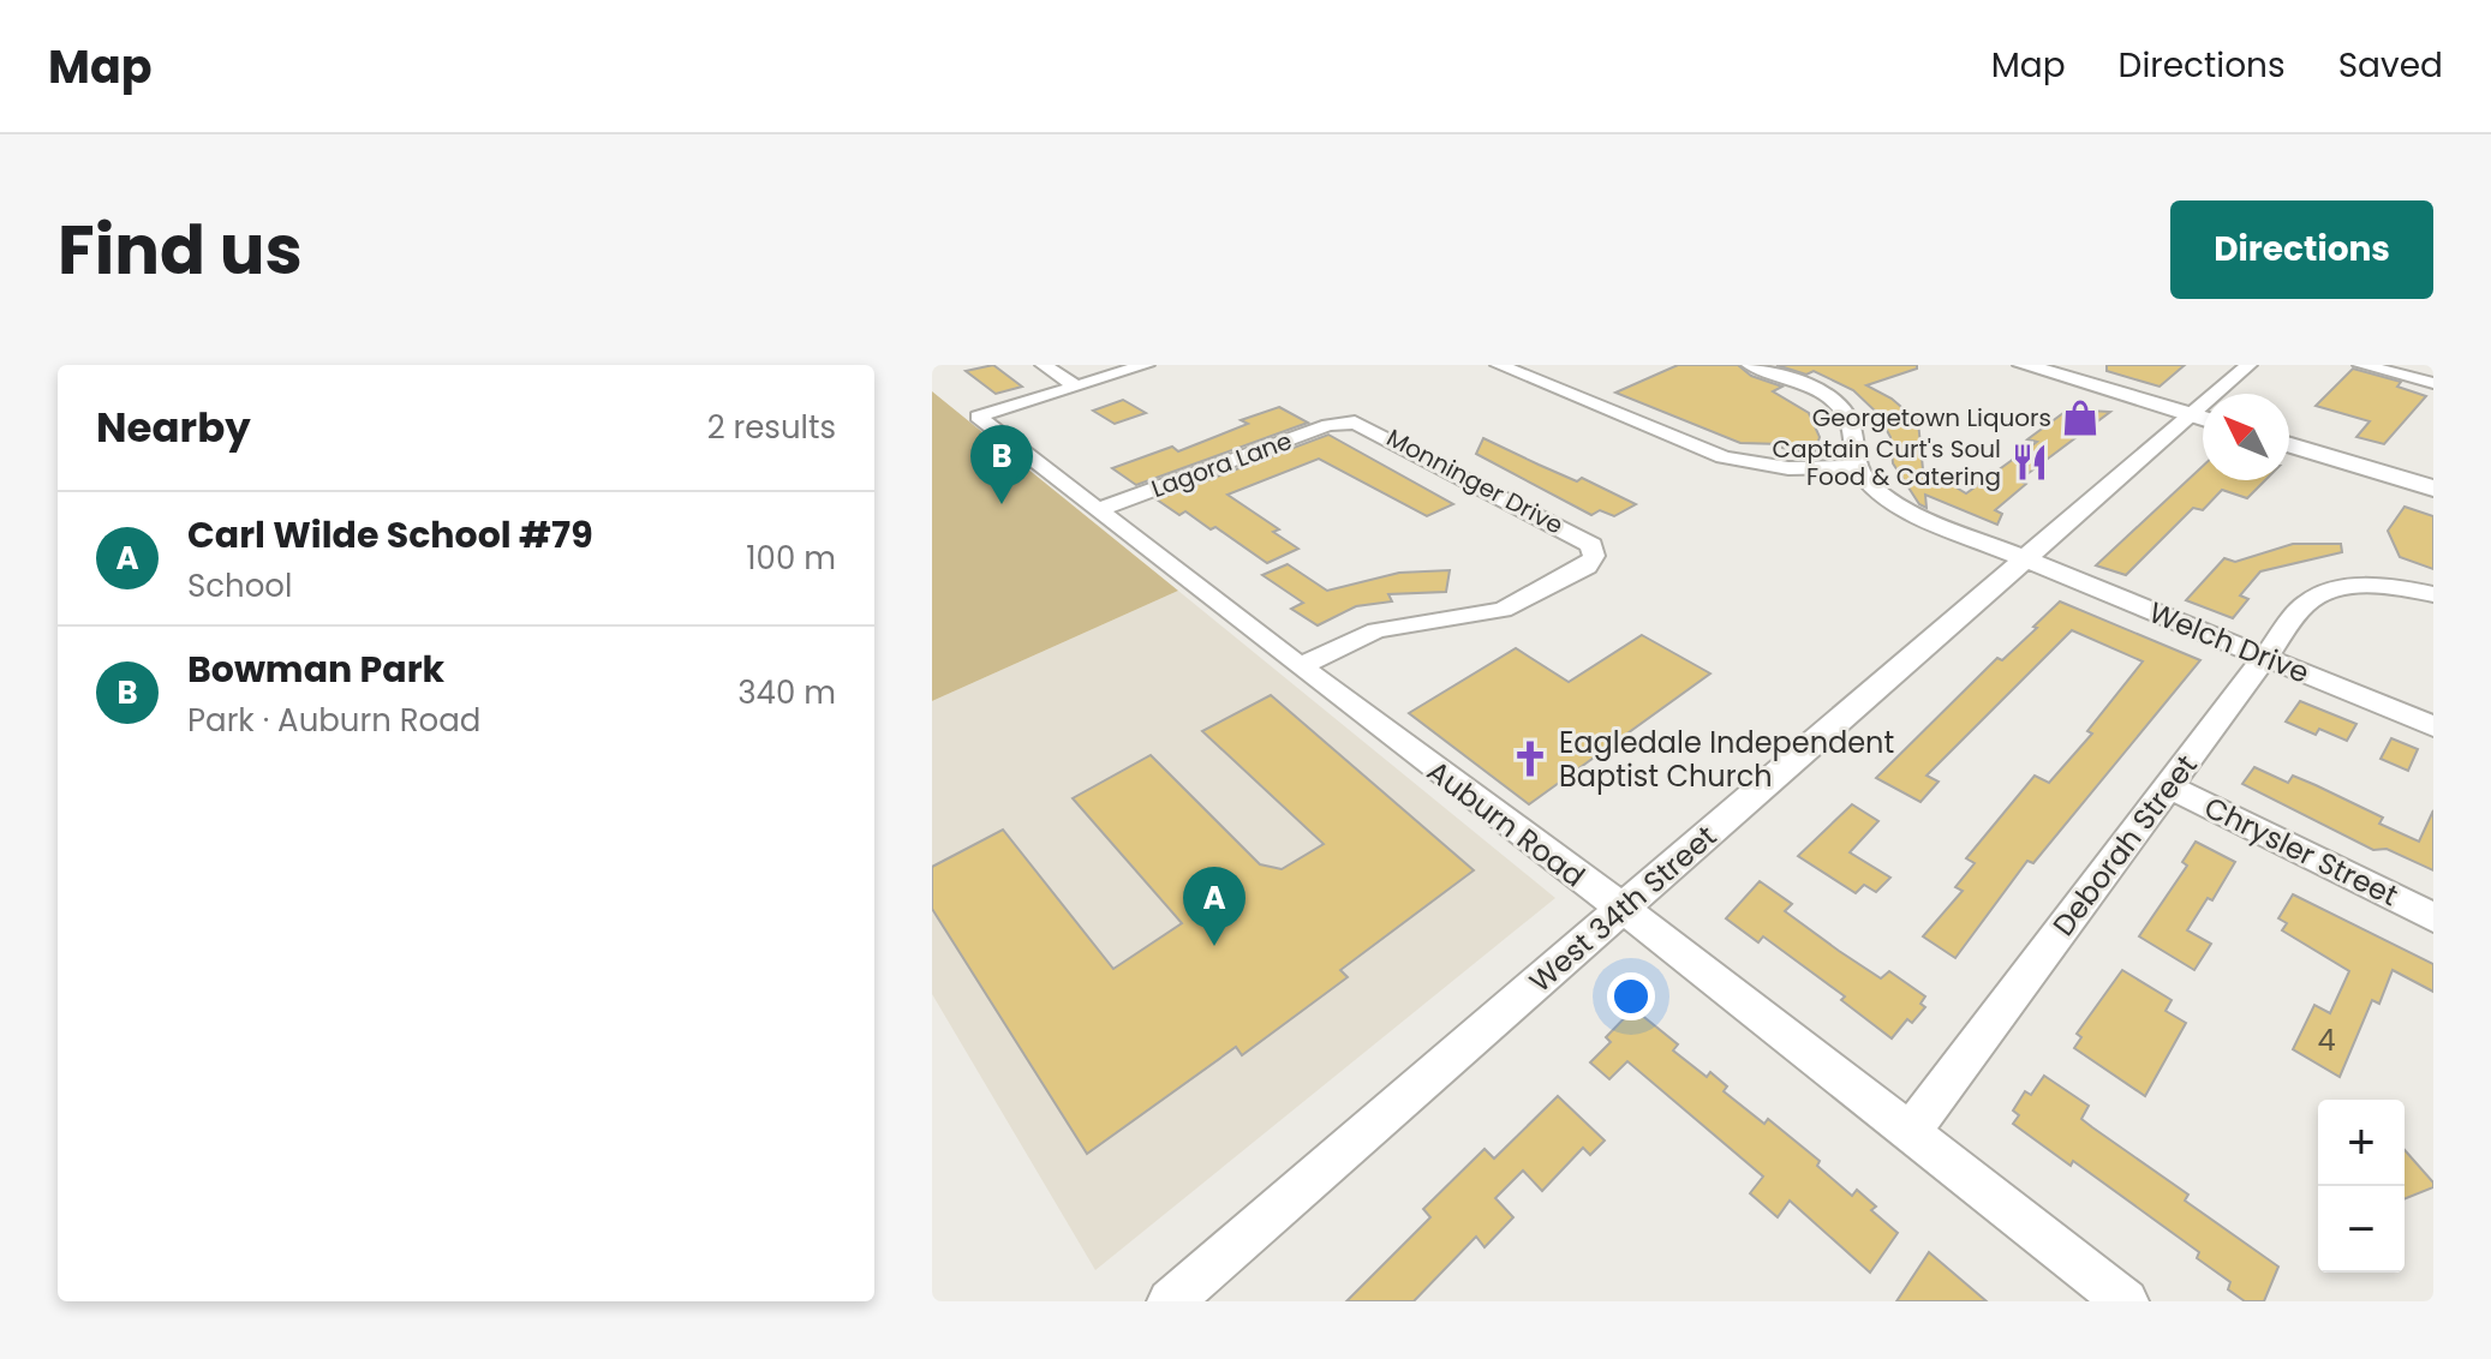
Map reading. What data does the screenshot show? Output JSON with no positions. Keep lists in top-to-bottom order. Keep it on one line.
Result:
{"streets":{"street":["Lagora Lane","Monninger Drive","Welch Drive","Auburn Road","Deborah Street","Chrysler Street","West 34th Street"]},"crossings":[["Lagora Lane","Monninger Drive"],["Lagora Lane","Auburn Road"],["Monninger Drive","Auburn Road"],["Welch Drive","Deborah Street"],["Welch Drive","West 34th Street"],["Auburn Road","Deborah Street"],["Auburn Road","West 34th Street"],["Deborah Street","Chrysler Street"]],"places":{"shop":["Georgetown Liquors"],"restaurant":["Captain Curt's Soul Food & Catering"],"church":["Eagledale Independent Baptist Church"]},"house_numbers":["4"],"north":"top left","page":{"header":"Map","nav":["Map","Directions","Saved"],"title":"Find us","buttons":"Directions","heading":["Nearby","2 results"],"pins":["B","A"],"list":[{"mark":"A","name":"Carl Wilde School #79","note":"School","value":"100 m"},{"mark":"B","name":"Bowman Park","note":"Park · Auburn Road","value":"340 m"}],"map_buttons":["+","−"]}}
